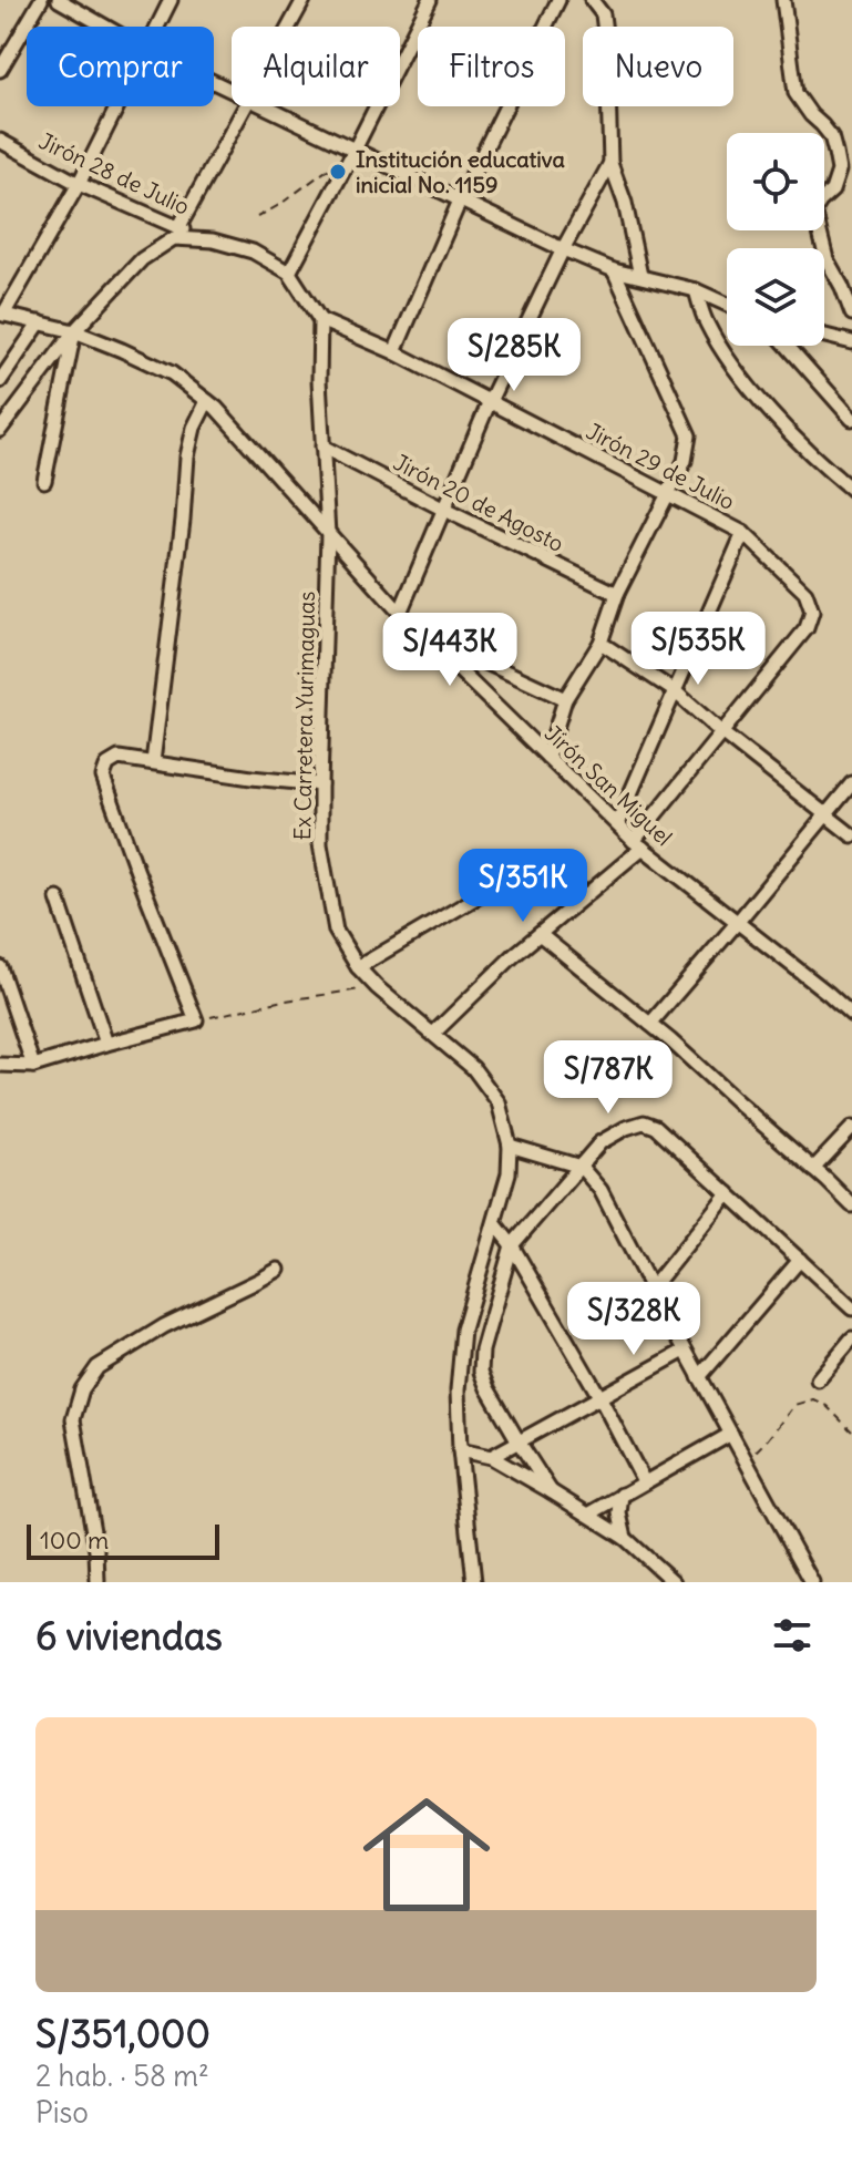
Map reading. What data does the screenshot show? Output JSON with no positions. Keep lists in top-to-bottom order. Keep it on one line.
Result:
{"streets":{"street":["Jirón 28 de Julio","Jirón 29 de Julio","Jirón 20 de Agosto","Ex Carretera Yurimaguas","Jirón San Miguel"]},"crossings":[["Jirón 29 de Julio","Ex Carretera Yurimaguas"],["Jirón 20 de Agosto","Ex Carretera Yurimaguas"],["Ex Carretera Yurimaguas","Jirón San Miguel"]],"places":["Institución educativa inicial No. 1159"],"scale_bar":"100 m","page":{"chip":["Comprar","Alquilar","Filtros","Nuevo"],"price":["S/285K","S/535K","S/443K","S/351K","S/787K","S/328K"],"scale":"100 m","heading":"6 viviendas","list":[{"name":"S/351,000","note":"2 hab. · 58 m² · Piso"}]}}
